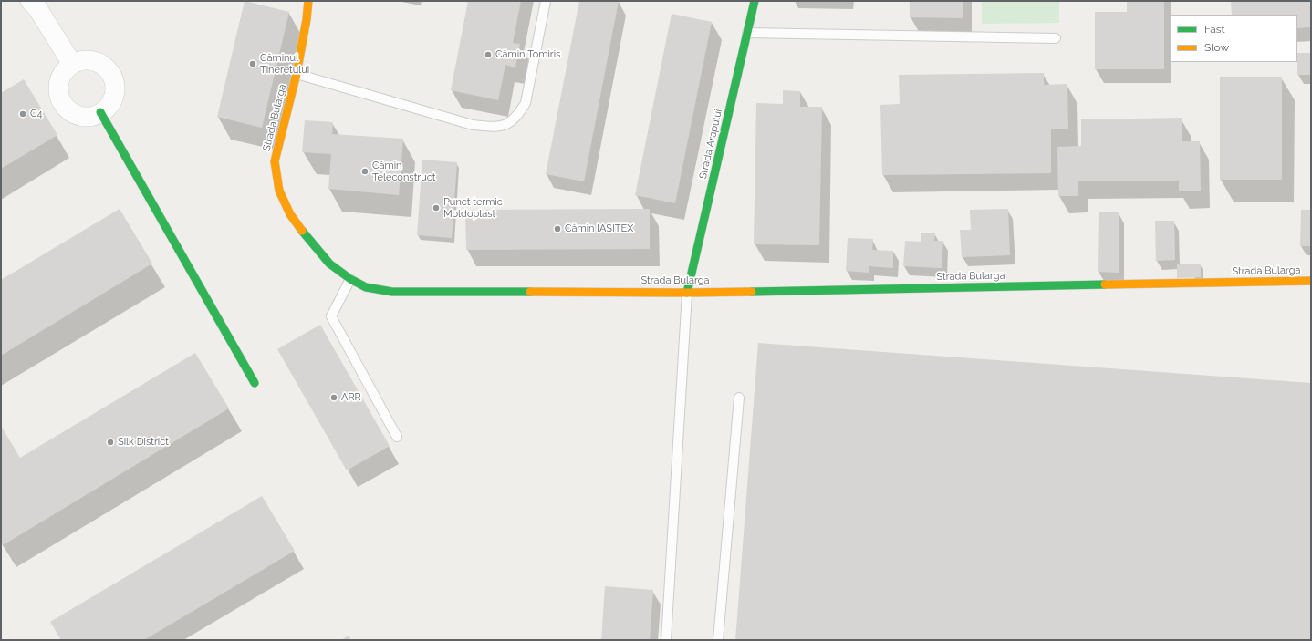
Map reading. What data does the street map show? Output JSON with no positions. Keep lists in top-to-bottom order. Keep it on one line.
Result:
{"streets":{"street":["Strada Bularga","Strada Arapului"]},"crossings":[["Strada Bularga","Strada Arapului"]],"places":["Cămin Tomiris","Căminul Tineretului","C4","Cămin Teleconstruct","Punct termic Moldoplast","Cămin IASITEX","ARR","Silk District"],"legend":["Fast","Slow"]}
